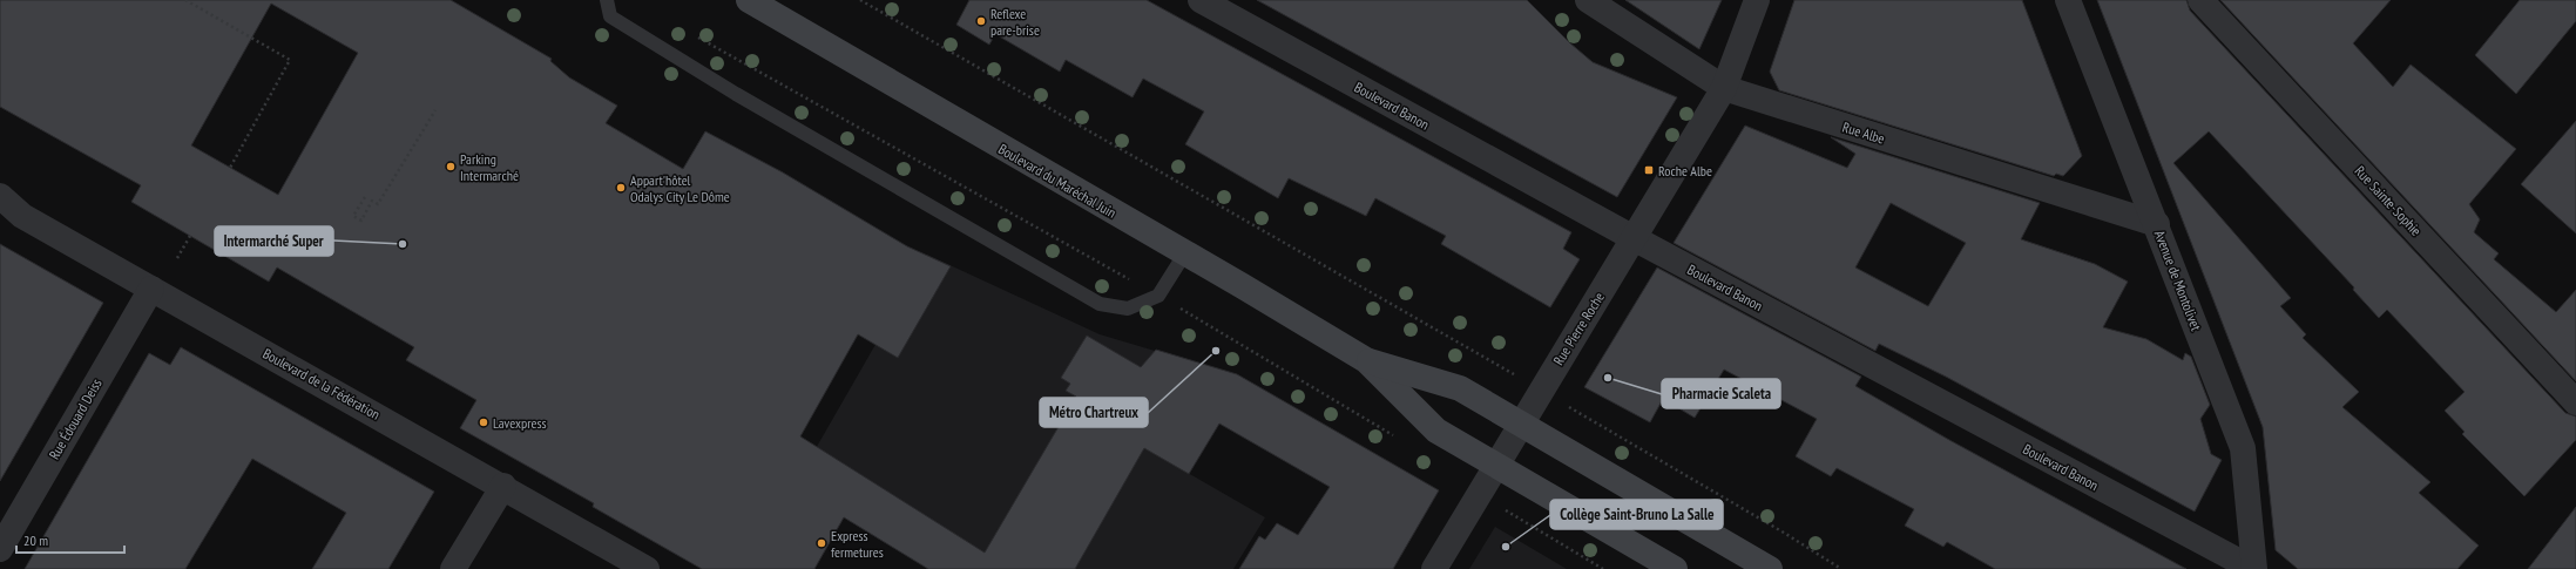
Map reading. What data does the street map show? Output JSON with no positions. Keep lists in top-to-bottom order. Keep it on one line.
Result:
{"streets":{"main road":["Boulevard du Maréchal Juin"],"street":["Boulevard Banon","Rue Albe","Rue Sainte-Sophie","Avenue de Montolivet","Rue Pierre Roche","Boulevard de la Fédération","Rue Édouard Deiss"]},"crossings":[["Boulevard Banon","Avenue de Montolivet"],["Boulevard Banon","Rue Pierre Roche"],["Rue Albe","Avenue de Montolivet"],["Rue Albe","Rue Pierre Roche"],["Boulevard du Maréchal Juin","Rue Pierre Roche"],["Boulevard de la Fédération","Rue Édouard Deiss"]],"places":{"other":["Reflexe pare-brise","Parking Intermarché","Appart'hôtel Odalys City Le Dôme","Intermarché Super","Métro Chartreux","Pharmacie Scaleta","Lavexpress","Express fermetures","Collège Saint-Bruno La Salle"],"transit":["Roche Albe"]},"scale_bar":"20 m"}
